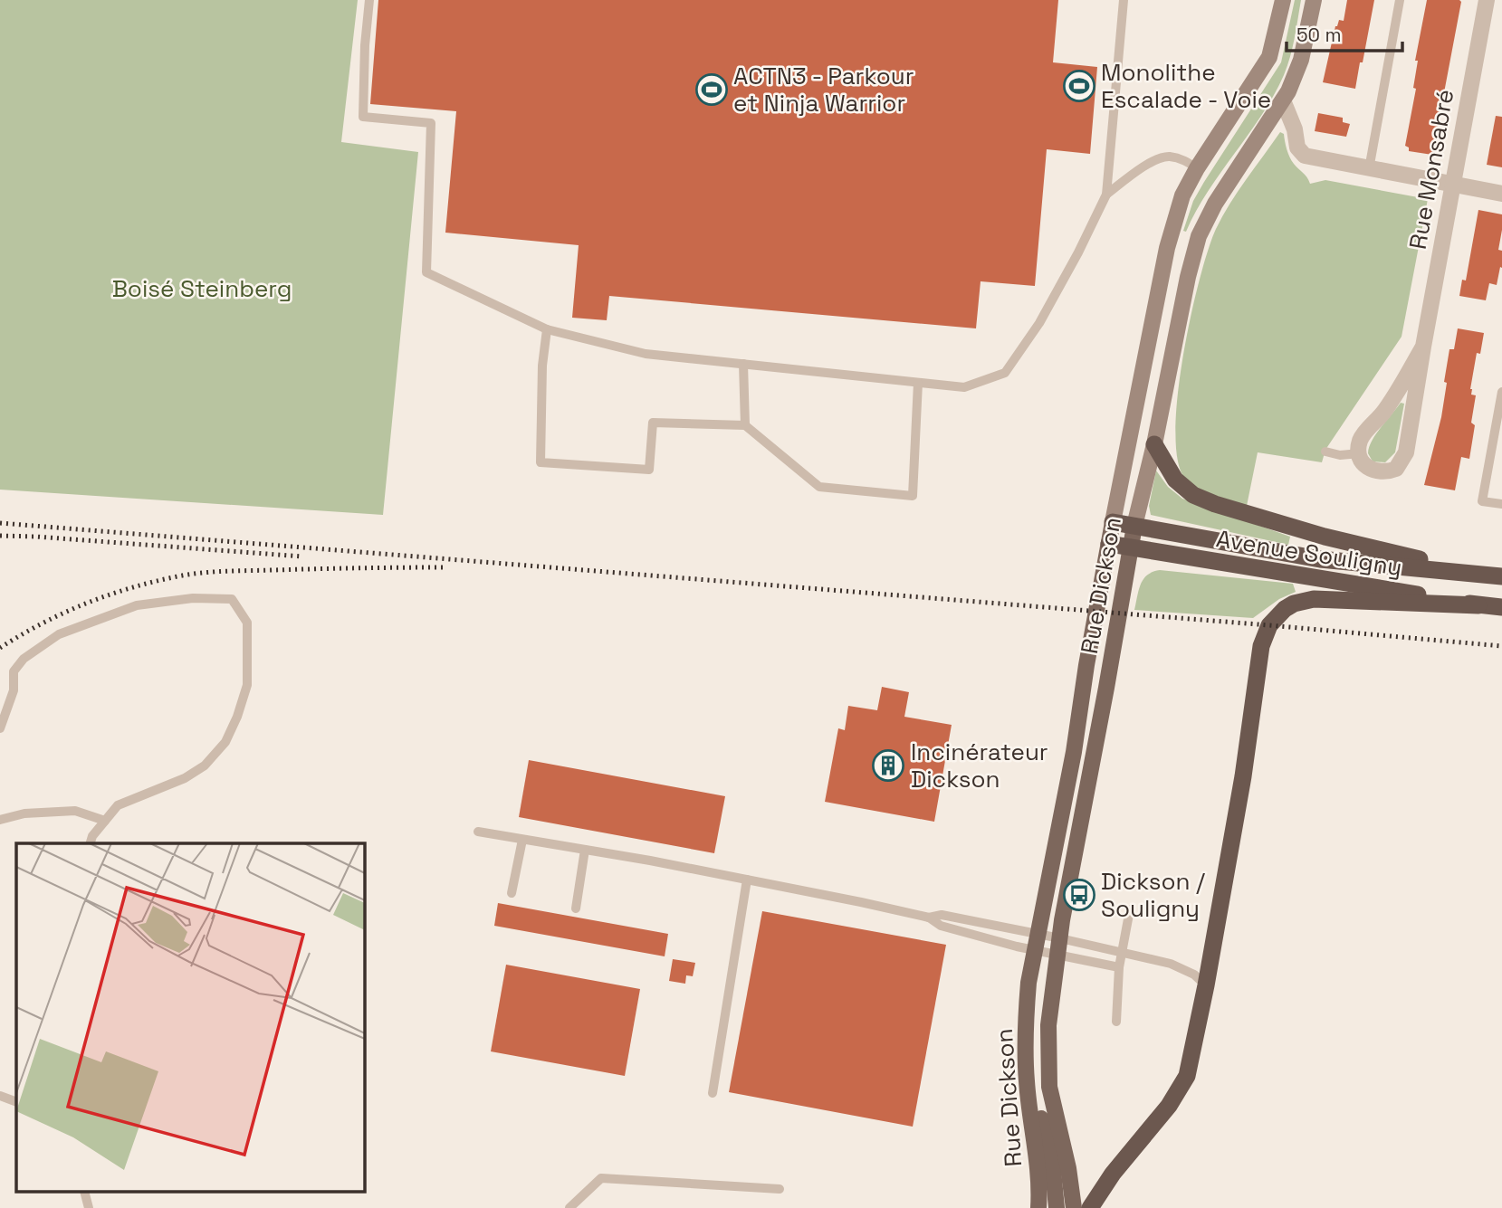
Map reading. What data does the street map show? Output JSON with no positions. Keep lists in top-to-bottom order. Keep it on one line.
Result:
{"streets":{"highway":["Avenue Souligny"],"main road":["Rue Dickson"],"street":["Rue Monsabré"]},"crossings":[["Avenue Souligny","Rue Dickson"]],"parks":["Boisé Steinberg"],"places":{"sports":["Monolithe Escalade - Voie","ACTN3 - Parkour et Ninja Warrior"],"building":["Incinérateur Dickson"],"bus stop":["Dickson / Souligny"]},"scale_bar":"50 m"}
